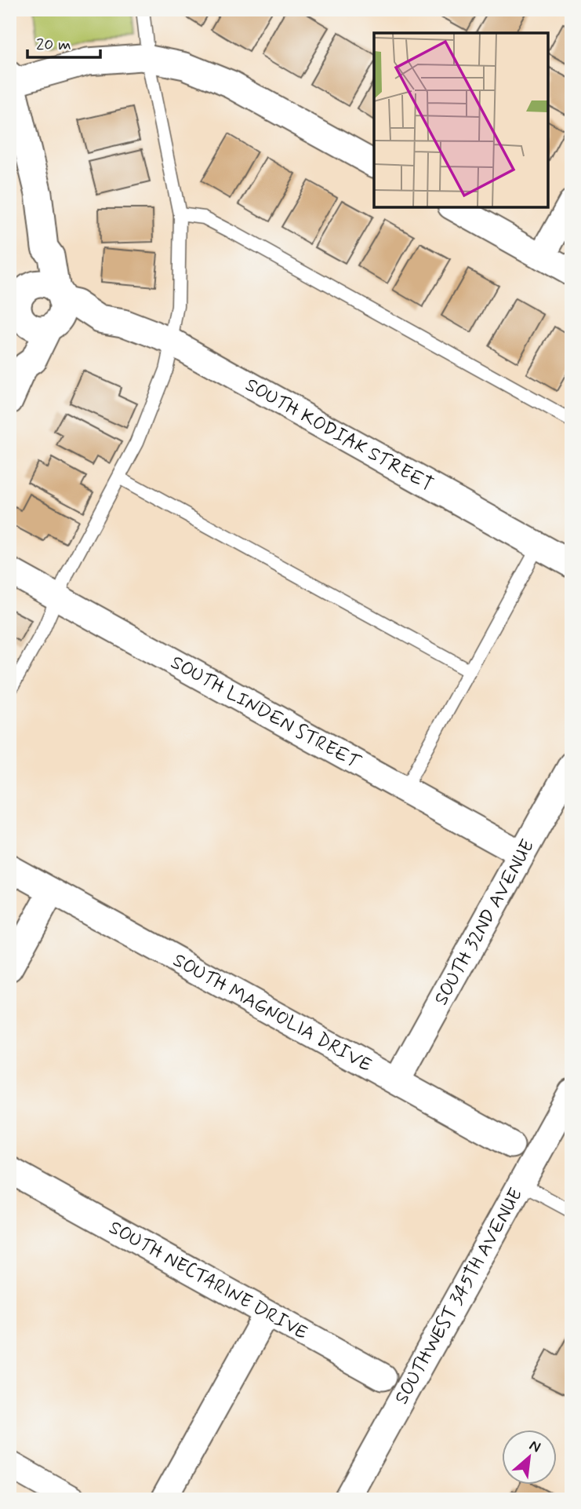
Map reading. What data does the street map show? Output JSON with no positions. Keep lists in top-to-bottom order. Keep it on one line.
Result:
{"streets":{"street":["SOUTH KODIAK STREET","SOUTH LINDEN STREET","SOUTH 32ND AVENUE","SOUTH MAGNOLIA DRIVE","SOUTH NECTARINE DRIVE","SOUTHWEST 345TH AVENUE"]},"crossings":[["SOUTH LINDEN STREET","SOUTH 32ND AVENUE"],["SOUTH 32ND AVENUE","SOUTH MAGNOLIA DRIVE"],["SOUTH MAGNOLIA DRIVE","SOUTHWEST 345TH AVENUE"],["SOUTH NECTARINE DRIVE","SOUTHWEST 345TH AVENUE"]],"scale_bar":"20 m","north":"top right"}
